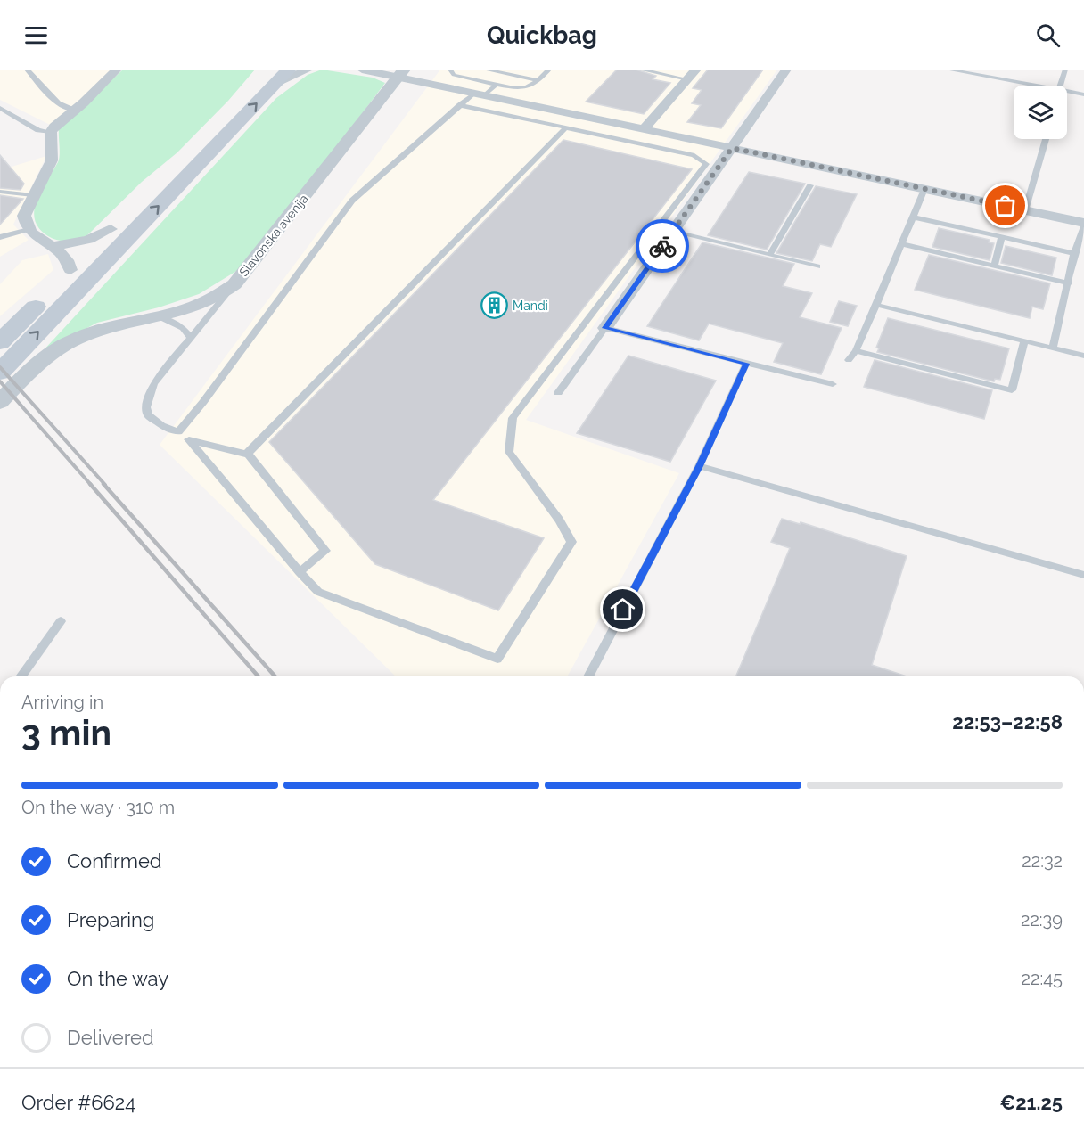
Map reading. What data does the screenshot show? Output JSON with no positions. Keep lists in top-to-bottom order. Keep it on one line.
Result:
{"streets":{"street":["Slavonska avenija"]},"places":{"building":["Mandi"]},"page":{"header":"Quickbag","heading":["3 min","Arriving in","22:53–22:58"],"panel":["Order #6624","€21.25"],"bar":"On the way · 310 m","list":[["Confirmed","22:32"],["Preparing","22:39"],["On the way","22:45"],"Delivered"]}}
